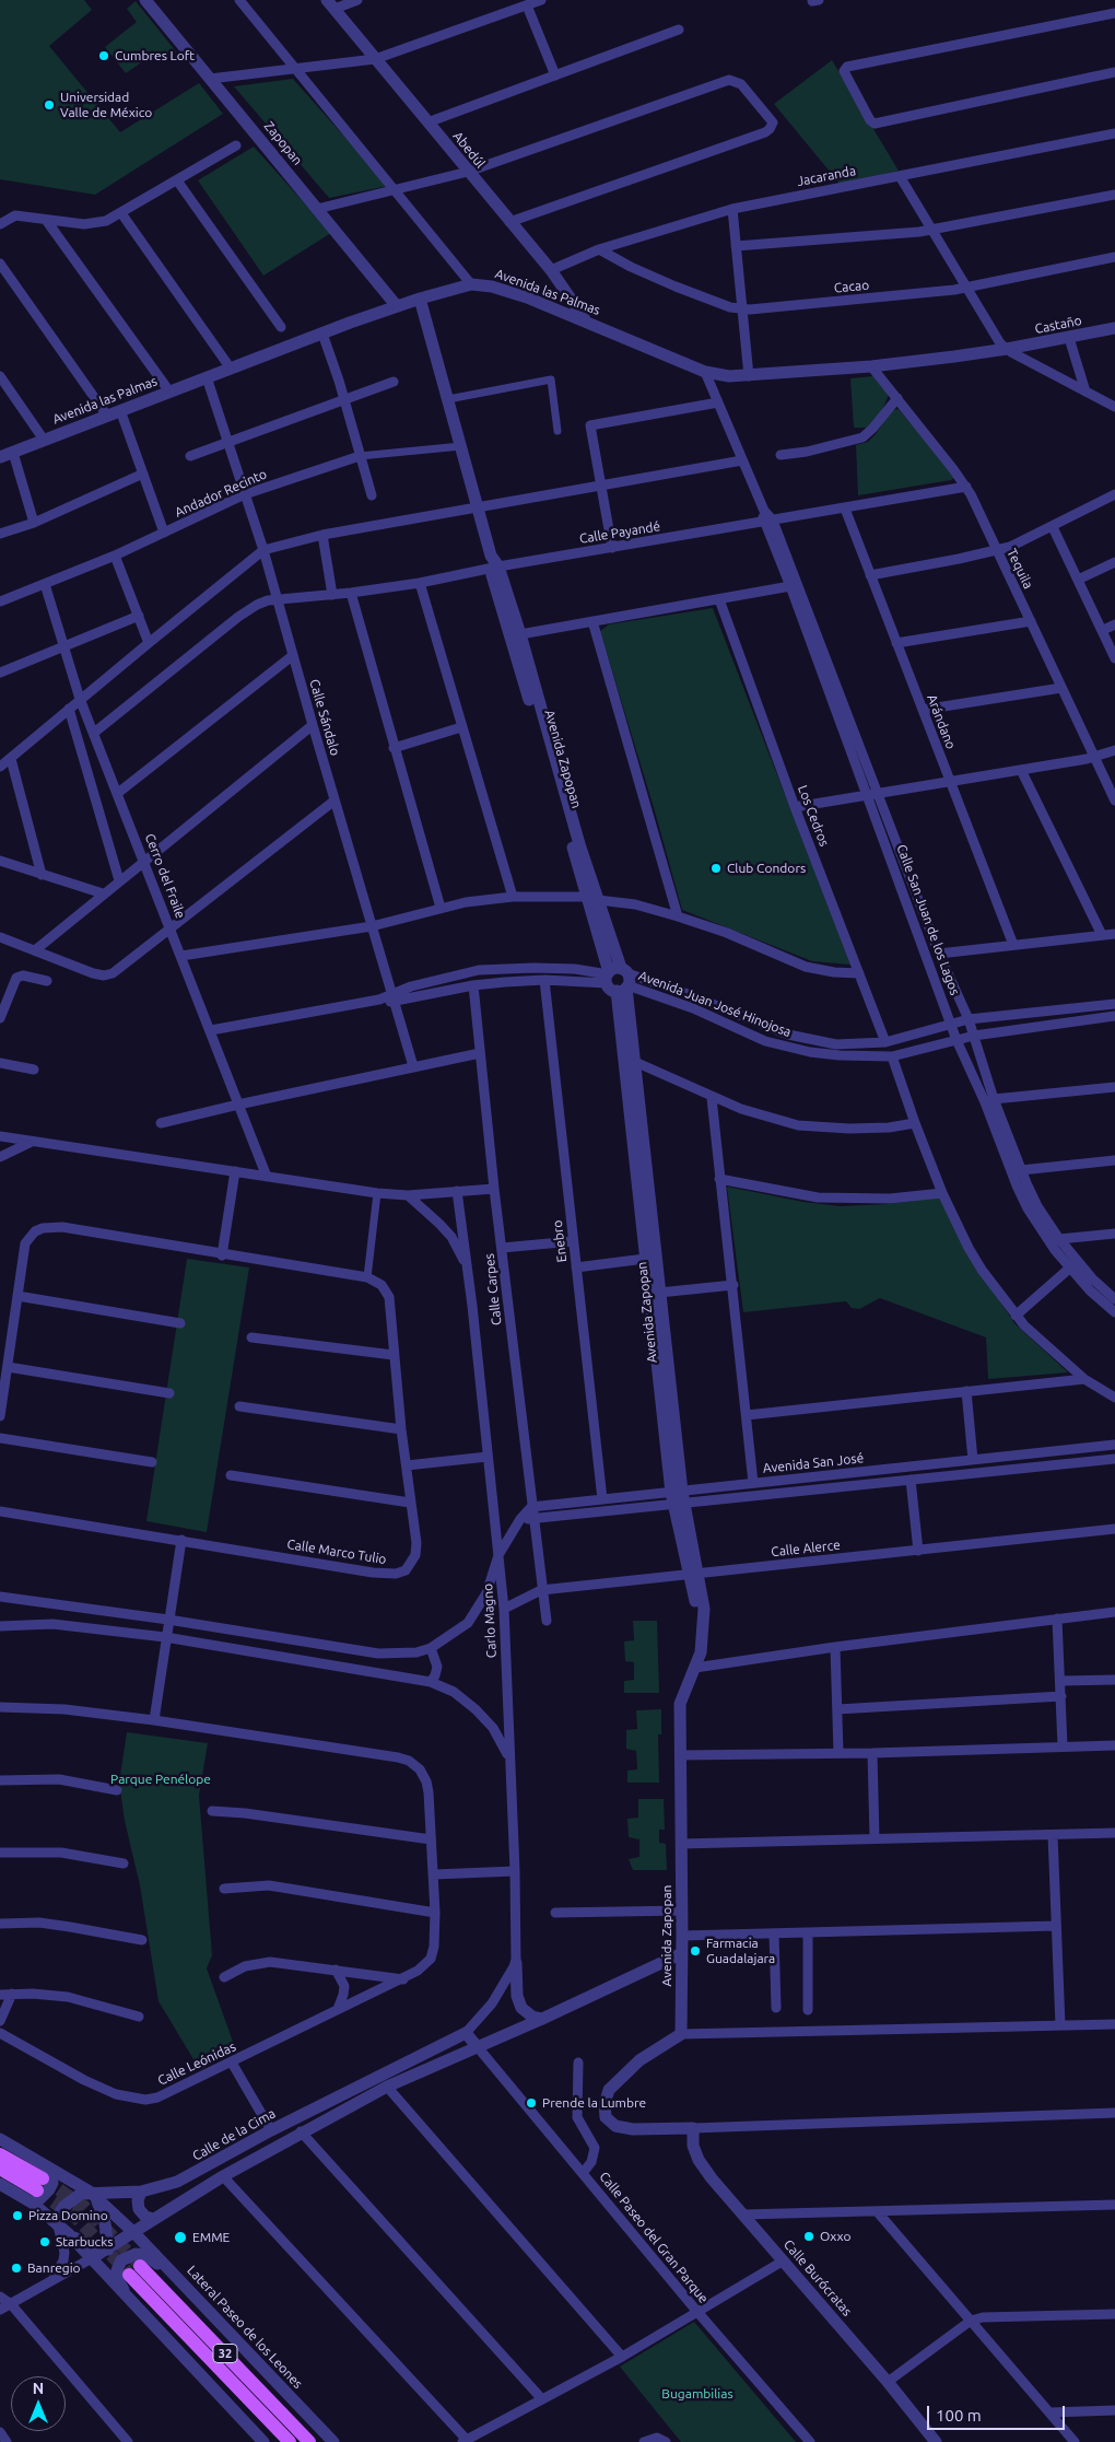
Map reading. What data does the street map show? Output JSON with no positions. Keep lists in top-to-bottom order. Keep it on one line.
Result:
{"streets":{"main road":["32"],"street":["Zapopan","Abedúl","Jacaranda","Cacao","Avenida las Palmas","Castaño","Andador Recinto","Calle Payandé","Tequila","Calle Sándalo","Arándano","Avenida Zapopan","Los Cedros","Cerro del Fraile","Calle San Juan de los Lagos","Avenida Juan José Hinojosa","Enebro","Calle Carpes","Avenida San José","Calle Alerce","Calle Marco Tulio","Carlo Magno","Calle Leónidas","Calle de la Cima","Calle Paseo del Gran Parque","Calle Burócratas","Lateral Paseo de los Leones"]},"crossings":[["Zapopan","Avenida las Palmas"],["Abedúl","Jacaranda"],["Abedúl","Avenida las Palmas"],["Jacaranda","Cacao"],["Avenida las Palmas","Castaño"],["Avenida las Palmas","Tequila"],["Avenida las Palmas","Calle Sándalo"],["Avenida las Palmas","Avenida Zapopan"],["Avenida las Palmas","Calle San Juan de los Lagos"],["Andador Recinto","Calle Sándalo"],["Andador Recinto","Avenida Zapopan"],["Andador Recinto","Cerro del Fraile"],["Calle Payandé","Tequila"],["Calle Payandé","Calle Sándalo"],["Calle Payandé","Arándano"],["Calle Payandé","Avenida Zapopan"],["Calle Payandé","Cerro del Fraile"],["Calle Payandé","Calle San Juan de los Lagos"],["Calle Sándalo","Avenida Juan José Hinojosa"],["Avenida Zapopan","Avenida Juan José Hinojosa"],["Avenida Zapopan","Avenida San José"],["Avenida Zapopan","Calle Alerce"],["Los Cedros","Avenida Juan José Hinojosa"],["Cerro del Fraile","Avenida Juan José Hinojosa"],["Calle San Juan de los Lagos","Avenida Juan José Hinojosa"],["Avenida Juan José Hinojosa","Enebro"],["Avenida Juan José Hinojosa","Calle Carpes"],["Enebro","Avenida San José"],["Calle Carpes","Avenida San José"],["Calle Carpes","Calle Alerce"],["Calle Alerce","Carlo Magno"],["Calle de la Cima","Lateral Paseo de los Leones"]],"parks":["Parque Penélope","Bugambilias"],"places":["Cumbres Loft","Universidad Valle de México","Club Condors","Farmacia Guadalajara","Prende la Lumbre","Pizza Domino","Oxxo","EMME","Starbucks","Banregio"],"scale_bar":"100 m","north":"top"}
